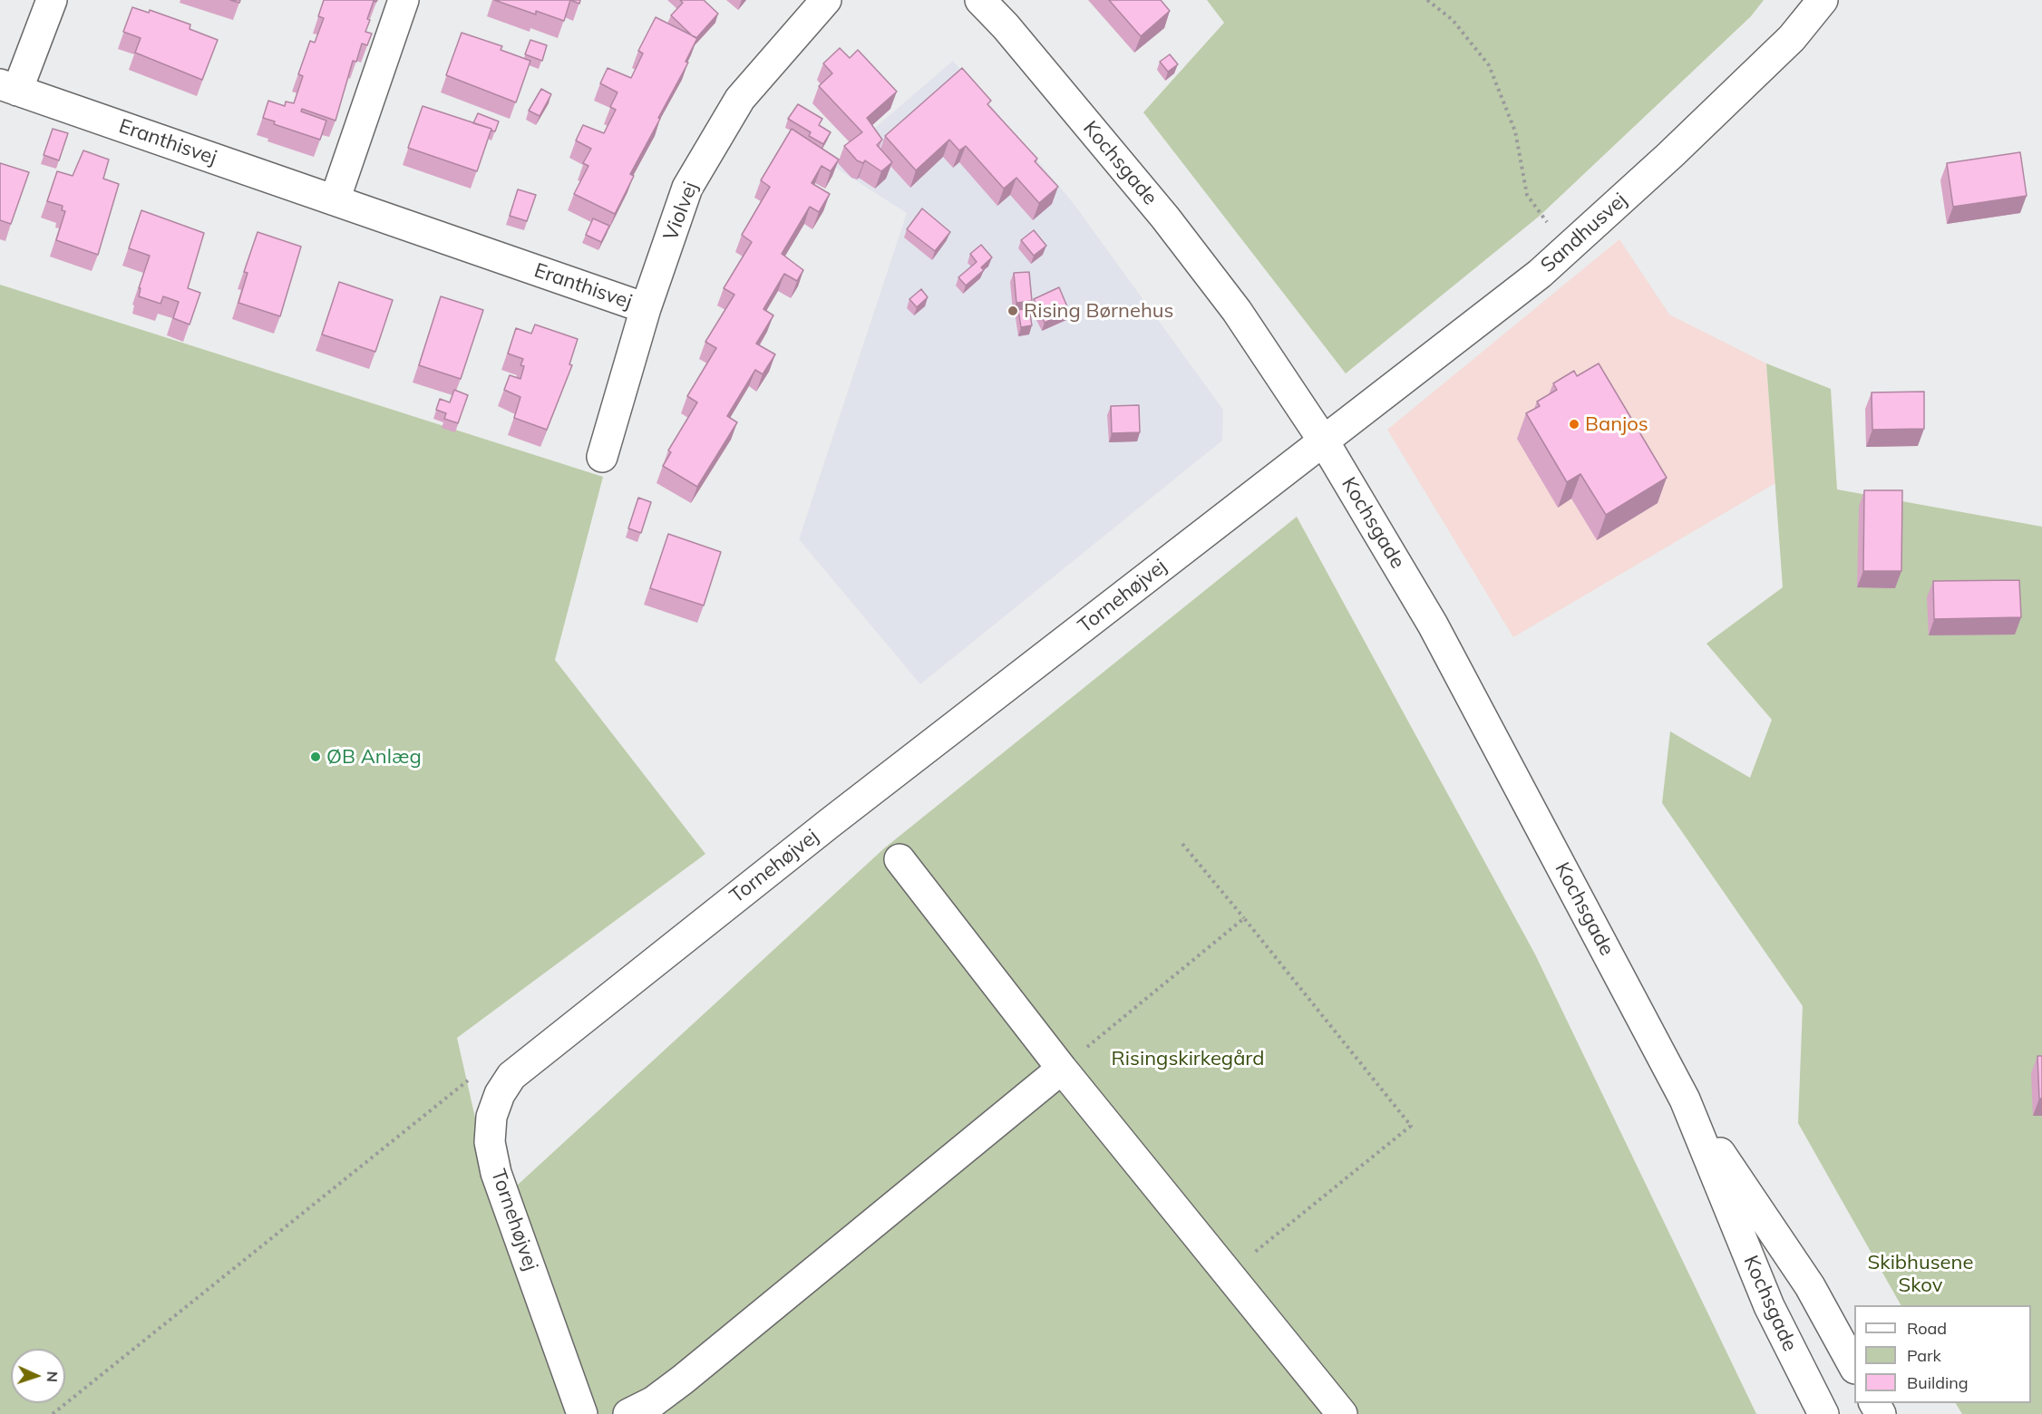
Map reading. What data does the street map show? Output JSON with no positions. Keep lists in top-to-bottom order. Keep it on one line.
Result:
{"streets":{"street":["Eranthisvej","Kochsgade","Violvej","Sandhusvej","Tornehøjvej"]},"crossings":[["Eranthisvej","Violvej"],["Kochsgade","Sandhusvej"],["Kochsgade","Tornehøjvej"],["Sandhusvej","Tornehøjvej"]],"parks":["Risingskirkegård","Skibhusene Skov"],"places":["Rising Børnehus","Banjos","ØB Anlæg"],"legend":["Road","Park","Building"],"north":"right"}
